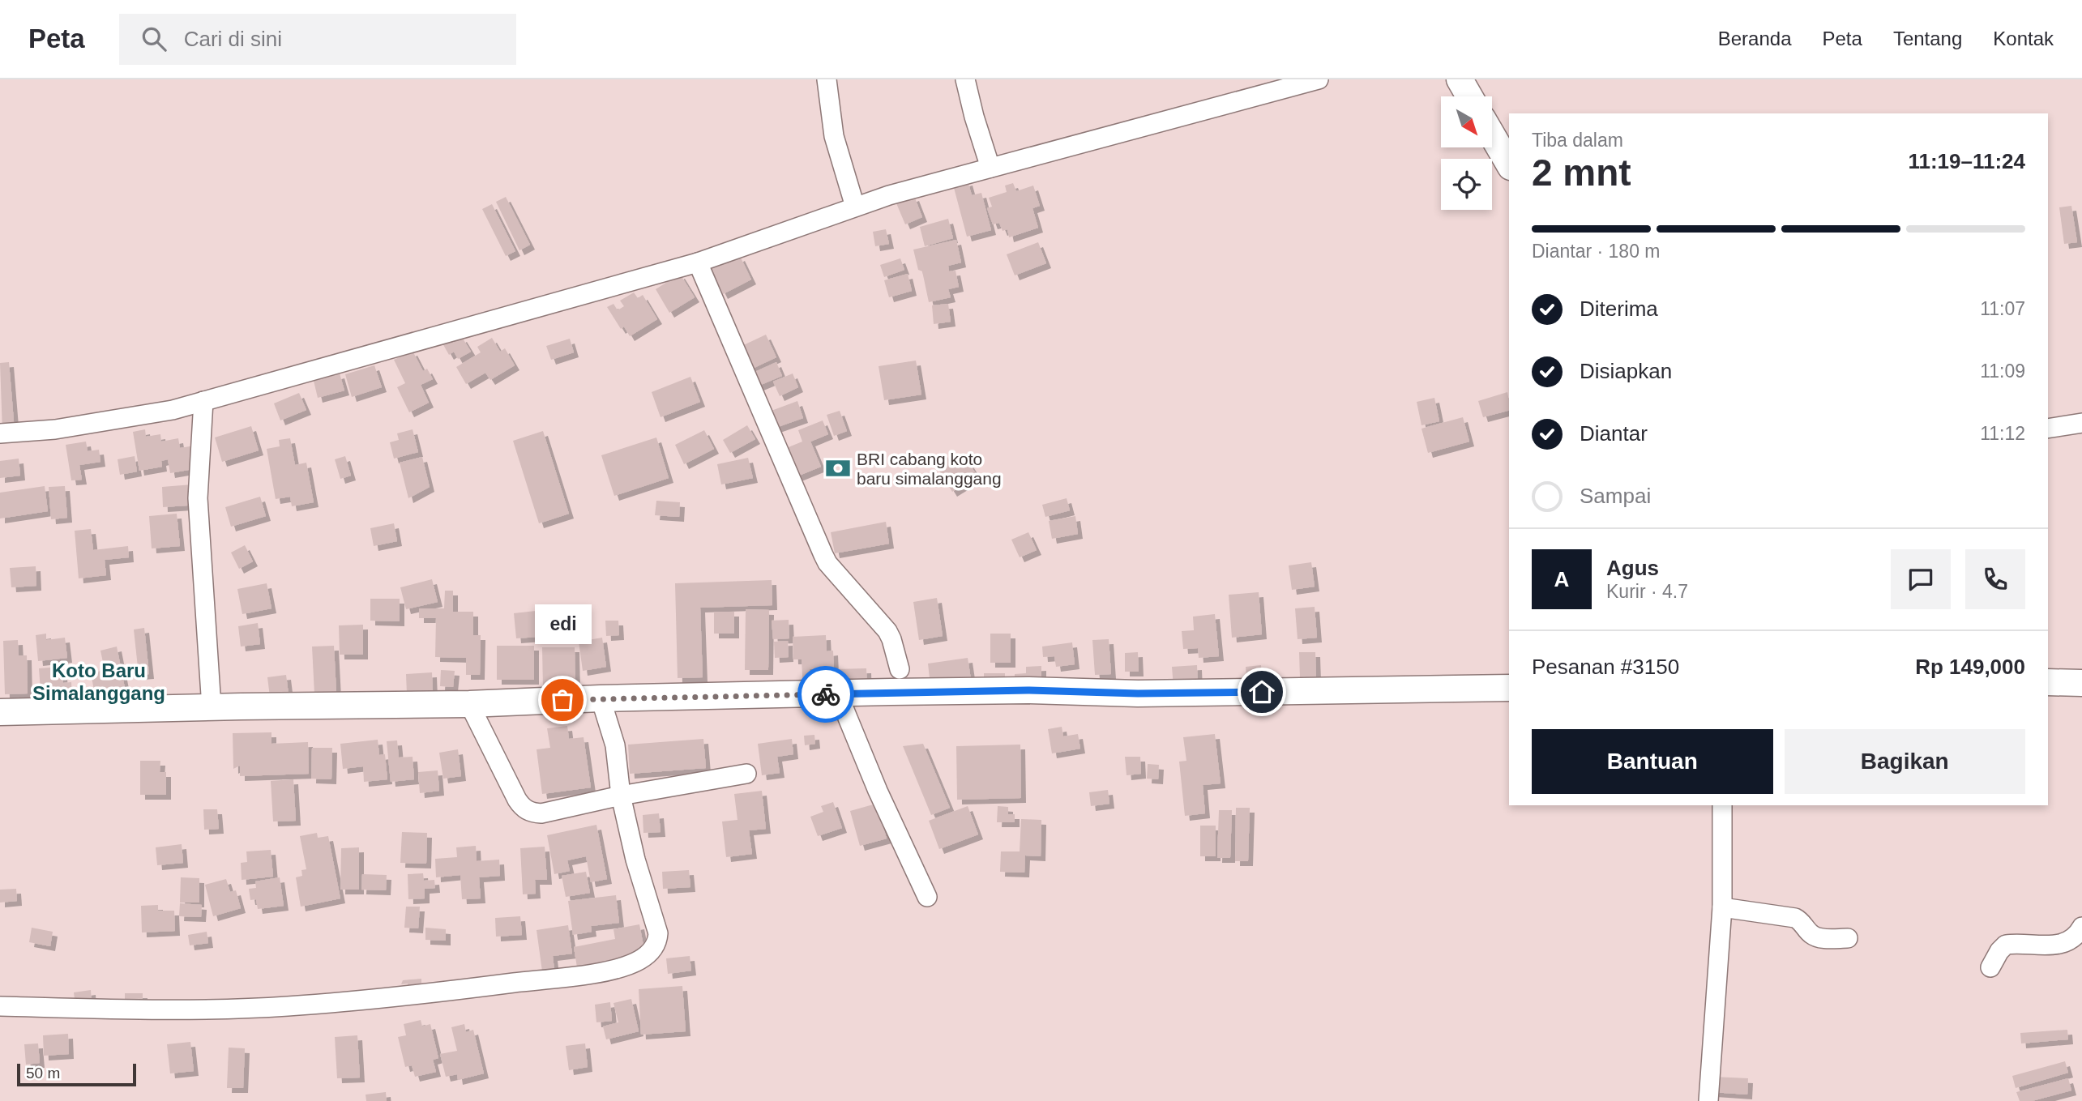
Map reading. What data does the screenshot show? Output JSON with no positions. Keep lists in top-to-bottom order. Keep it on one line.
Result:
{"districts":["Koto Baru Simalanggang"],"places":{"bank":["BRI cabang koto baru simalanggang"],"other":["edi"]},"scale_bar":"50 m","north":"bottom right","page":{"header":"Peta","search":"Cari di sini","nav":["Beranda","Peta","Tentang","Kontak"],"heading":["2 mnt","Tiba dalam","11:19–11:24"],"panel":["Agus","Kurir · 4.7","Pesanan #3150","Rp 149,000"],"bar":"Diantar · 180 m","list":[["Diterima","11:07"],["Disiapkan","11:09"],["Diantar","11:12"],"Sampai"],"round":"A","bubble":"edi","buttons":["Bantuan","Bagikan"],"scale":"50 m"}}
